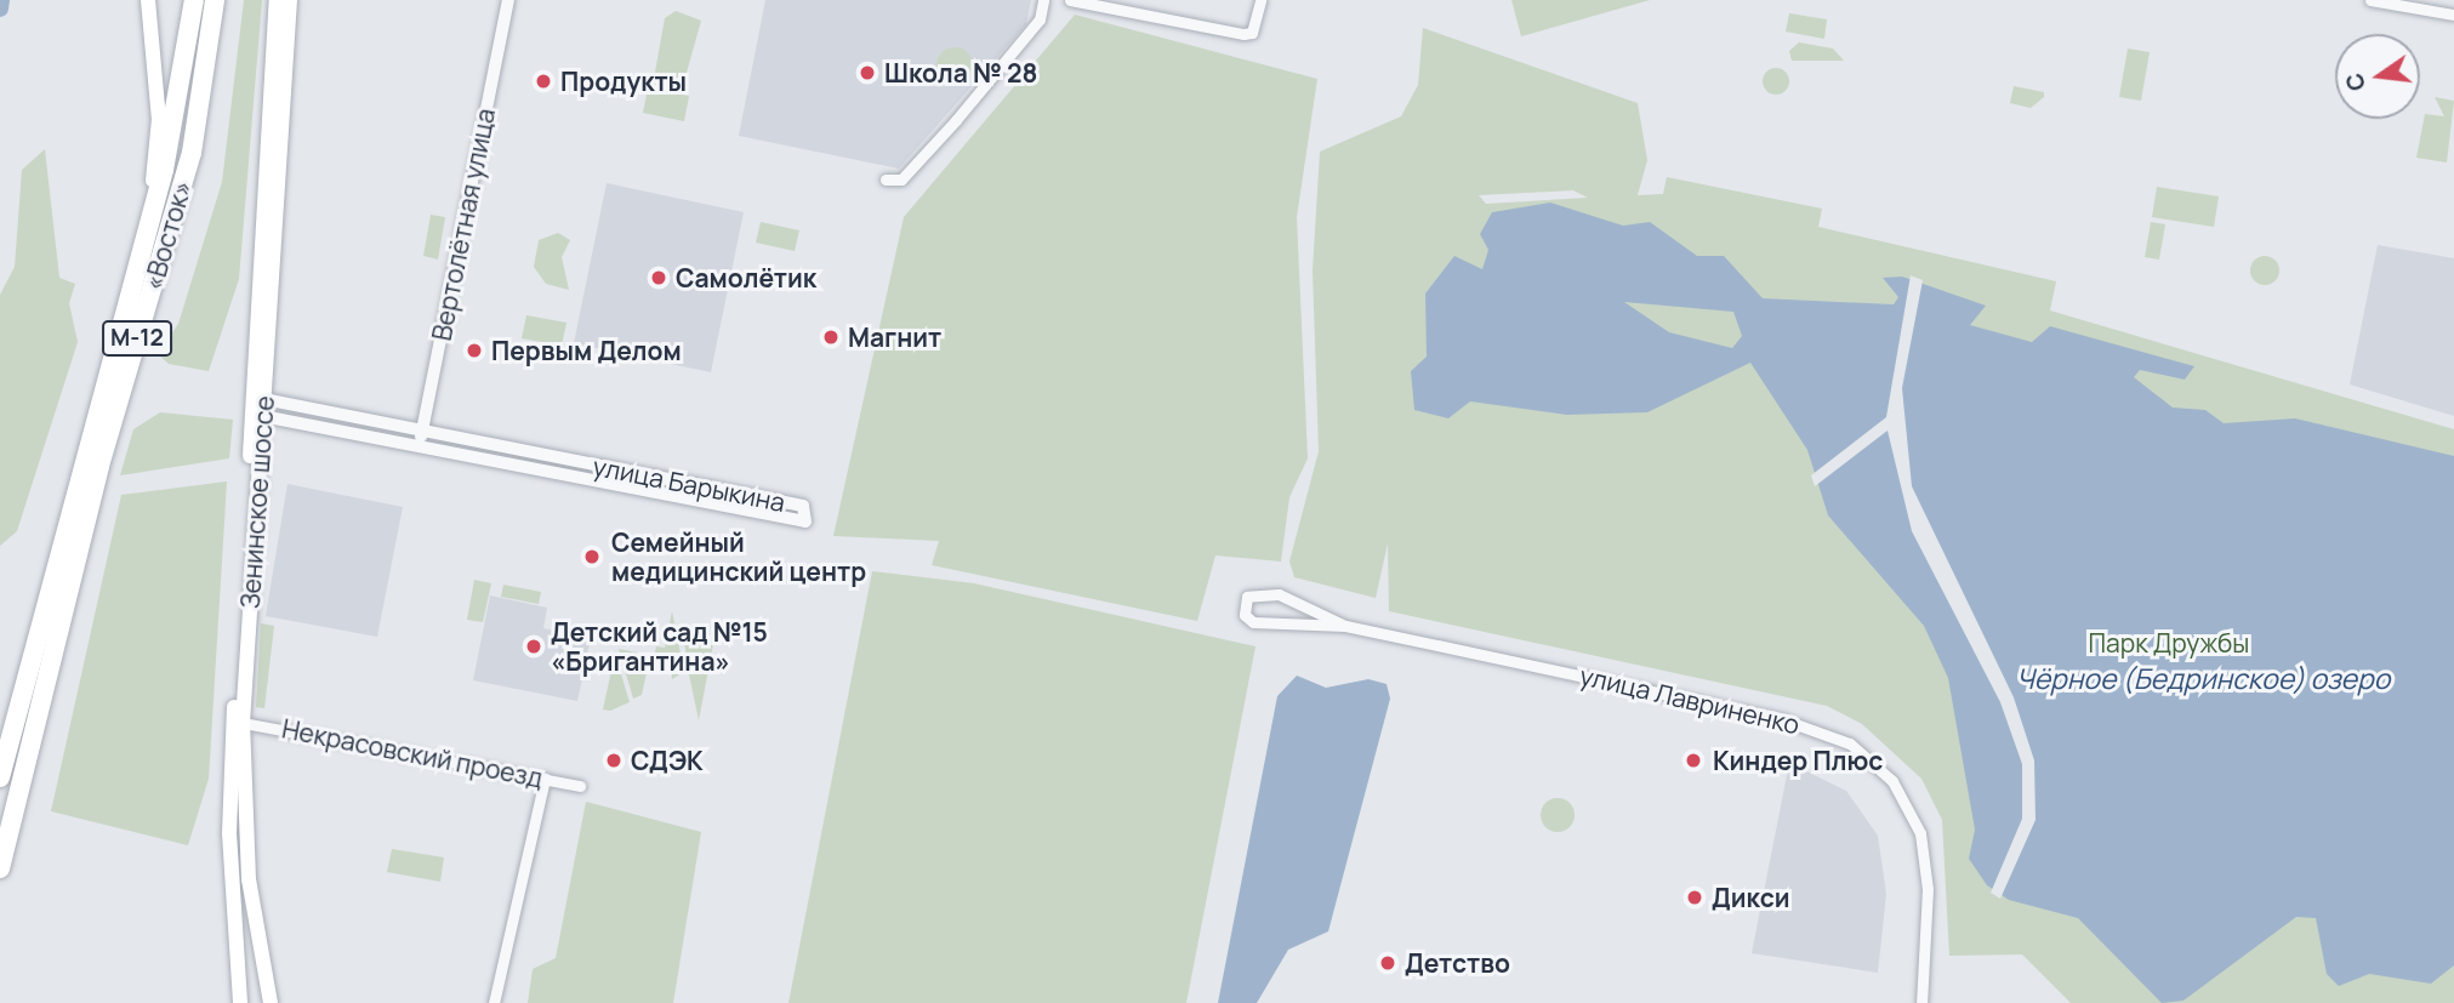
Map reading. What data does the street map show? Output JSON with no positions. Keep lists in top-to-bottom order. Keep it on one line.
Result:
{"streets":{"highway":["«Восток»","М-12"],"main road":["Зенинское шоссе"],"street":["Вертолётная улица","улица Барыкина","улица Лавриненко","Некрасовский проезд"]},"crossings":[["Вертолётная улица","улица Барыкина"],["улица Барыкина","Зенинское шоссе"],["Зенинское шоссе","Некрасовский проезд"]],"water":["Чёрное (Бедринское) озеро"],"parks":["Парк Дружбы"],"places":["Школа № 28","Продукты","Самолётик","Магнит","Первым Делом","Семейный медицинский центр","Детский сад №15 «Бригантина»","СДЭК","Киндер Плюс","Дикси","Детство"],"north":"left"}
